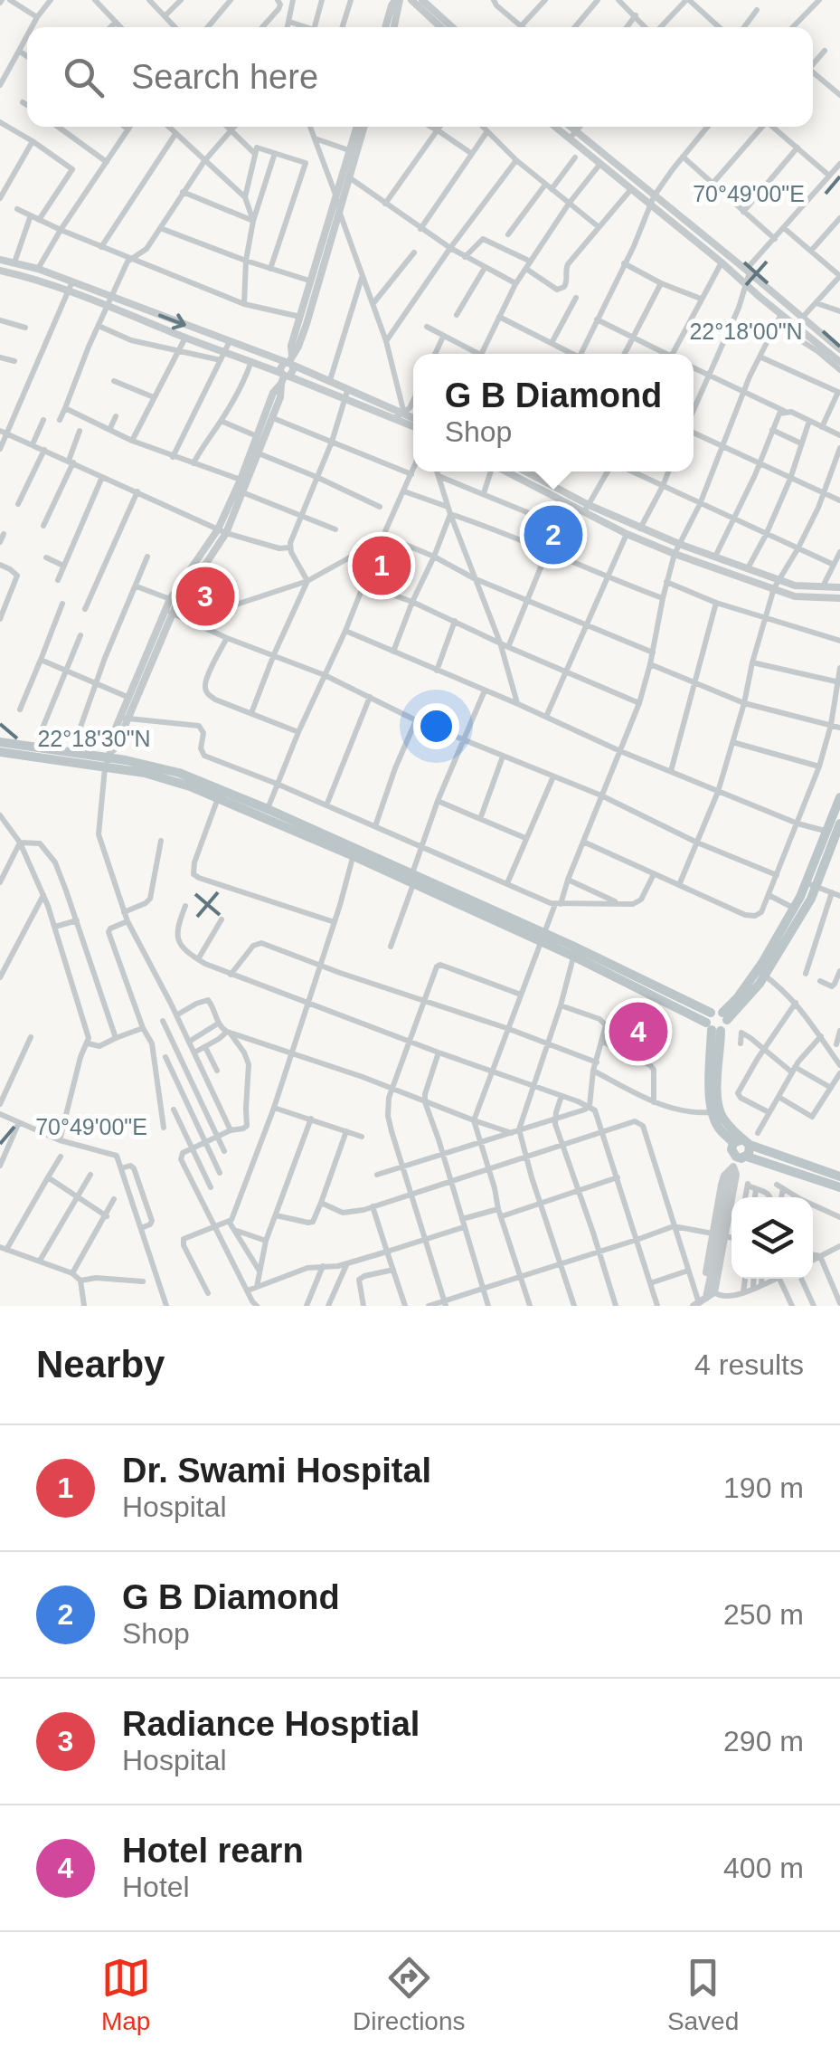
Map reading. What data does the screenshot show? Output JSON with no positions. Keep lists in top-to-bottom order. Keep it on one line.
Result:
{"page":{"search":"Search here","popup":["G B Diamond","Shop"],"pins":["2","1","3","4"],"heading":["Nearby","4 results"],"list":[{"mark":"1","name":"Dr. Swami Hospital","note":"Hospital","value":"190 m"},{"mark":"2","name":"G B Diamond","note":"Shop","value":"250 m"},{"mark":"3","name":"Radiance Hosptial","note":"Hospital","value":"290 m"},{"mark":"4","name":"Hotel rearn","note":"Hotel","value":"400 m"}],"nav":["Map","Directions","Saved"]},"coordinates":["70°49'00\"E","22°18'00\"N","22°18'30\"N"]}
